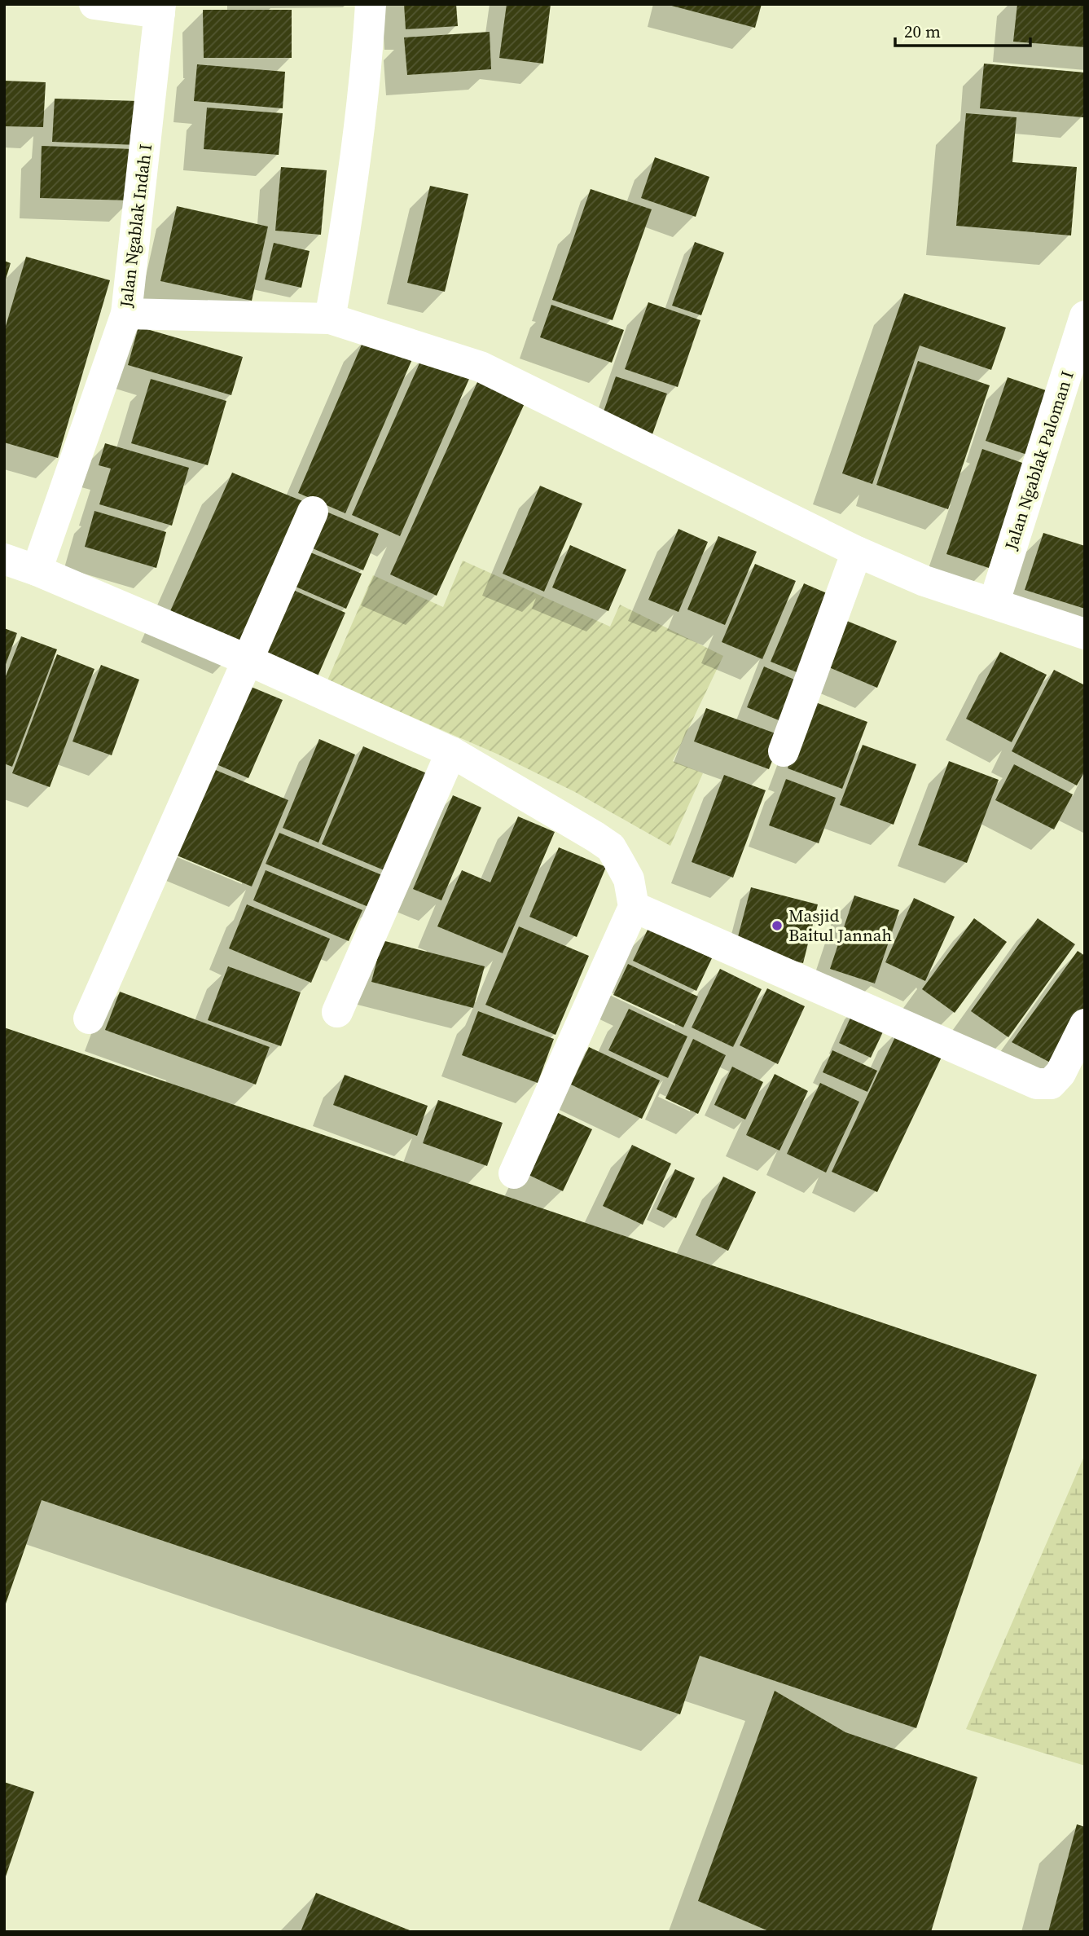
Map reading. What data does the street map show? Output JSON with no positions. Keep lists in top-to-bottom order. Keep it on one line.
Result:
{"streets":{"street":["Jalan Ngablak Indah I","Jalan Ngablak Paloman I"]},"places":["Masjid Baitul Jannah"],"scale_bar":"20 m"}
